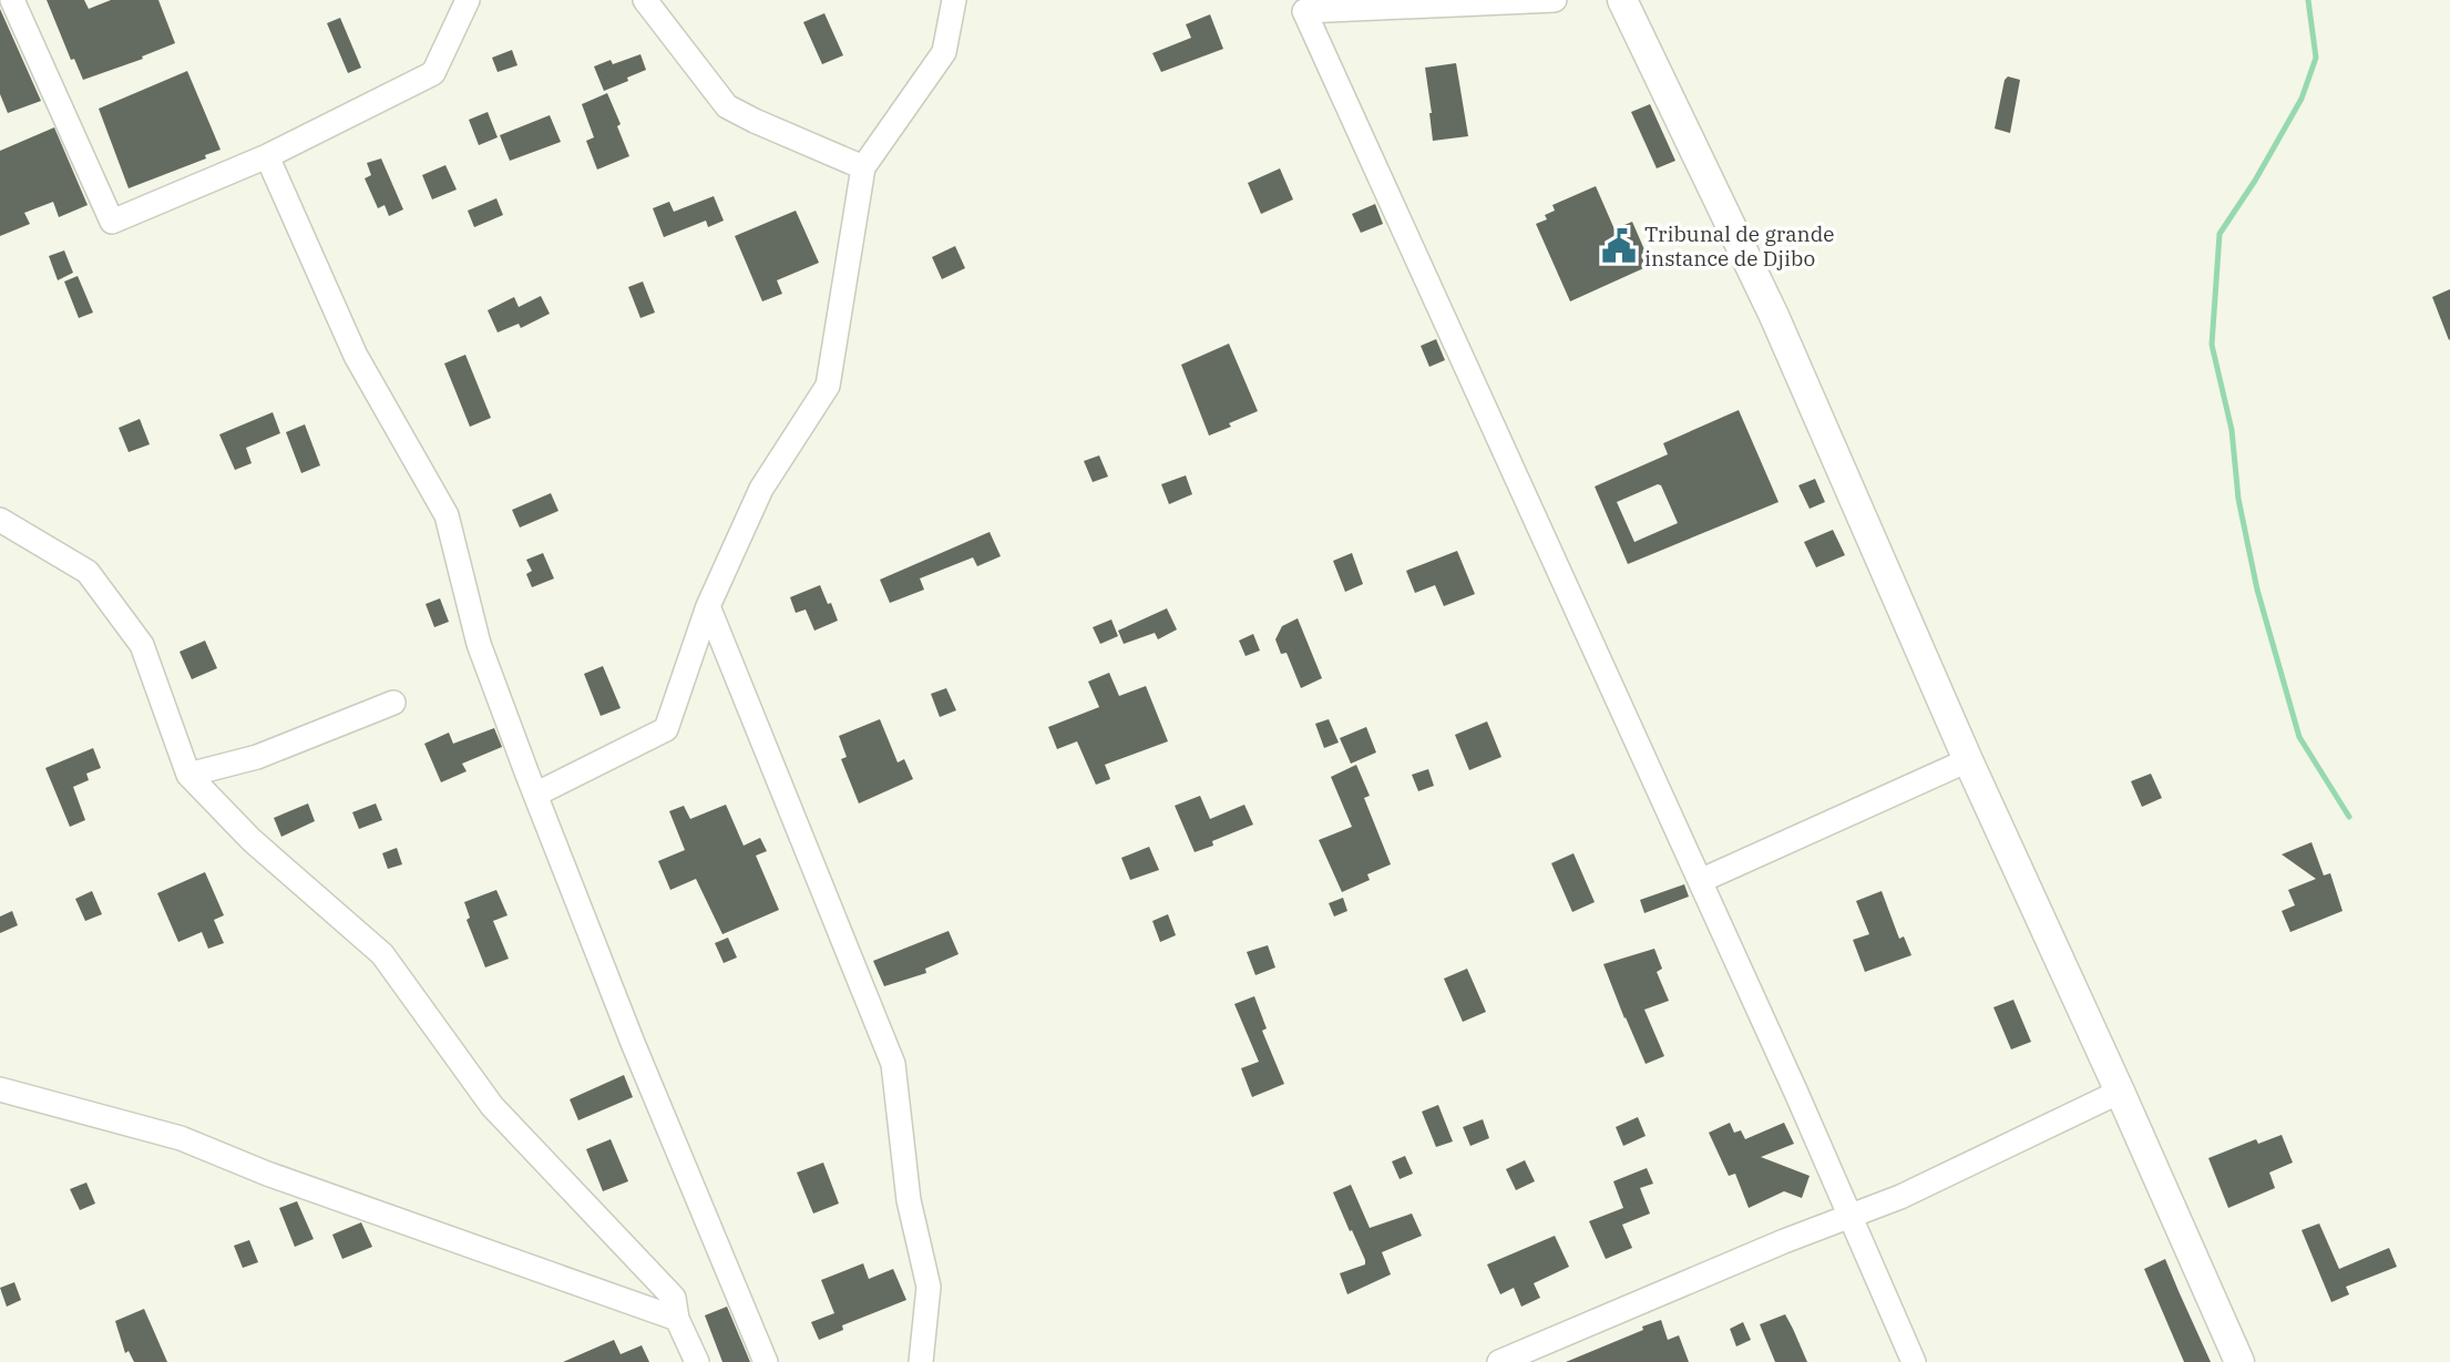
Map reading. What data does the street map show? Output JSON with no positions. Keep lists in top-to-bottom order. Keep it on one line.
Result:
{"places":{"public building":["Tribunal de grande instance de Djibo"]}}
